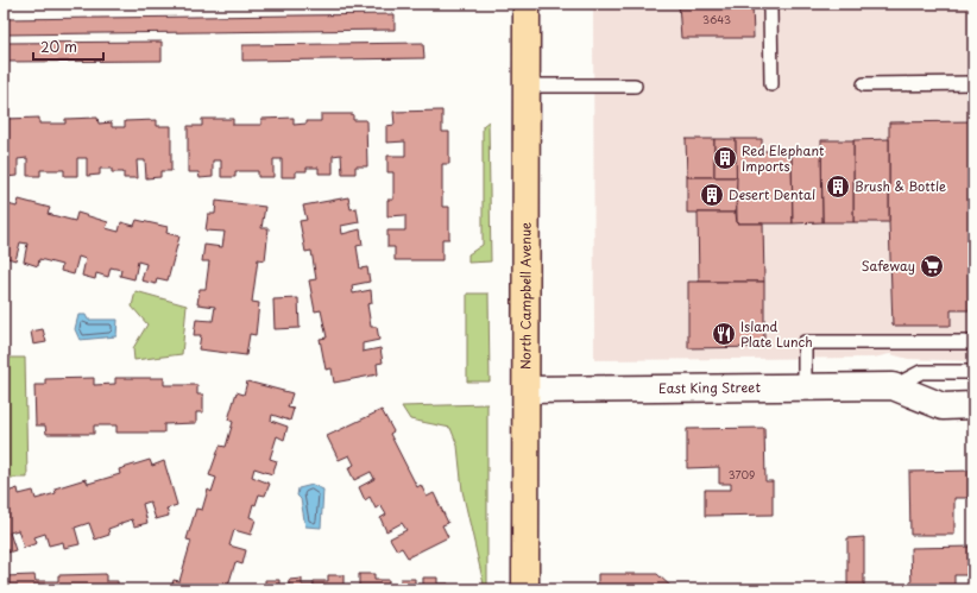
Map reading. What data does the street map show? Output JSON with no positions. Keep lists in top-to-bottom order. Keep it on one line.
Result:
{"streets":{"main road":["North Campbell Avenue"],"street":["East King Street"]},"crossings":[["North Campbell Avenue","East King Street"]],"places":{"building":["Red Elephant Imports","Brush & Bottle","Desert Dental"],"supermarket":["Safeway"],"restaurant":["Island Plate Lunch"]},"house_numbers":["3643","3709"],"scale_bar":"20 m"}
